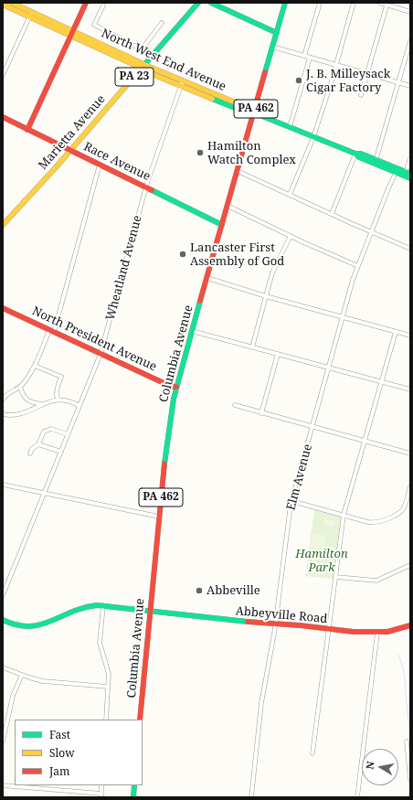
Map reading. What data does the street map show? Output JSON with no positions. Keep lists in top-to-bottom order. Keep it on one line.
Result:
{"streets":{"main road":["North West End Avenue","PA 23","PA 462","Marietta Avenue","Race Avenue","North President Avenue","Columbia Avenue","Abbeyville Road"],"street":["Wheatland Avenue","Elm Avenue"]},"crossings":[["North West End Avenue","Marietta Avenue"],["North West End Avenue","Wheatland Avenue"],["North West End Avenue","Columbia Avenue"],["North West End Avenue","Elm Avenue"],["Marietta Avenue","Race Avenue"],["Race Avenue","Wheatland Avenue"],["Race Avenue","Columbia Avenue"],["Wheatland Avenue","North President Avenue"],["North President Avenue","Columbia Avenue"],["Columbia Avenue","Abbeyville Road"],["Elm Avenue","Abbeyville Road"]],"parks":["Hamilton Park"],"places":["J. B. Milleysack Cigar Factory","Hamilton Watch Complex","Lancaster First Assembly of God","Abbeville"],"legend":["Fast","Slow","Jam"],"north":"left"}
